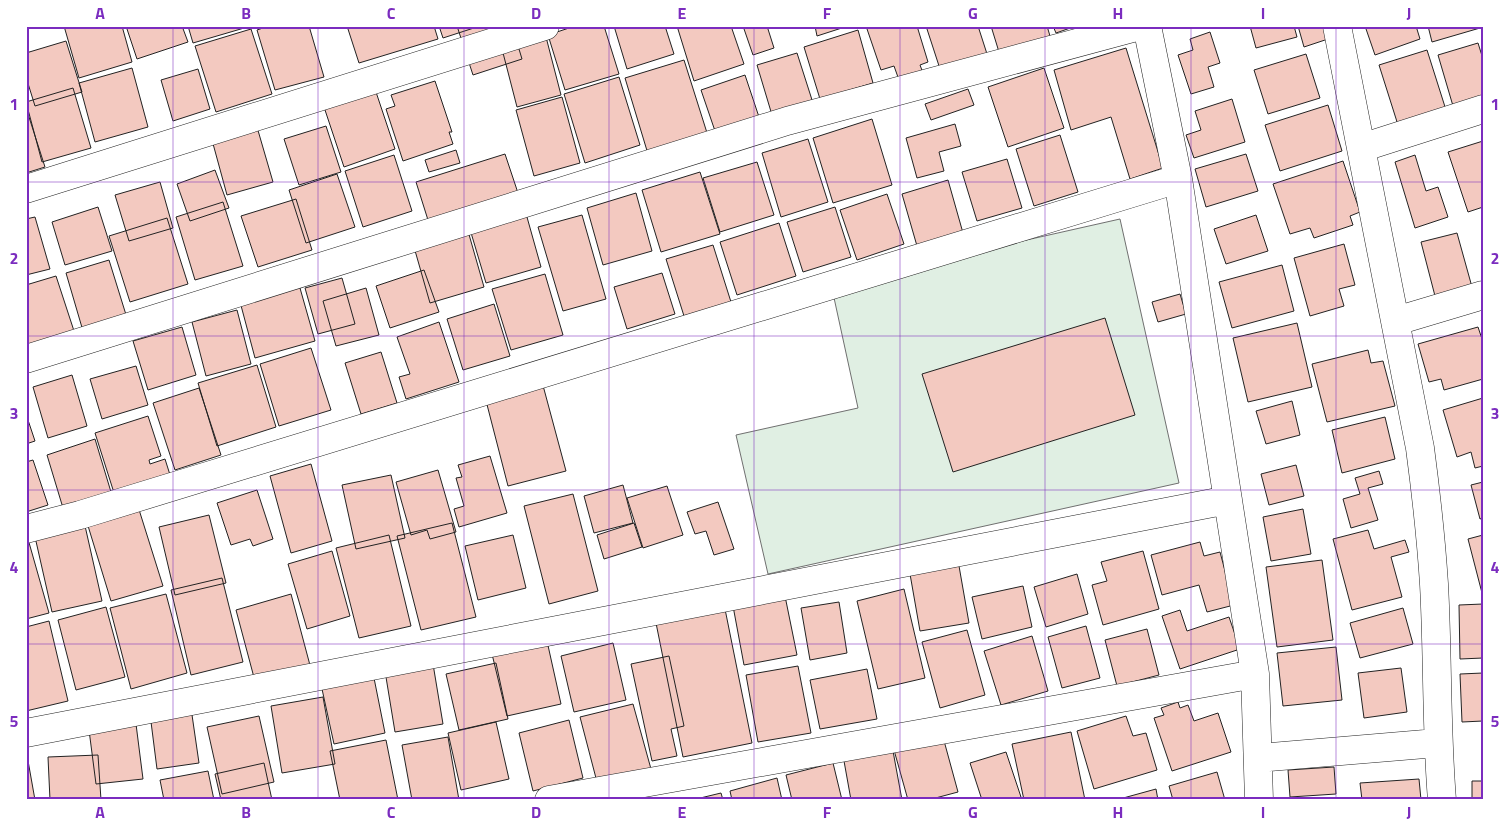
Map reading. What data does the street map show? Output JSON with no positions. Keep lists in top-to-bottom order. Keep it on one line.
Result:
{"grid":{"columns":["A","B","C","D","E","F","G","H","I","J"],"rows":["1","2","3","4","5"]}}
